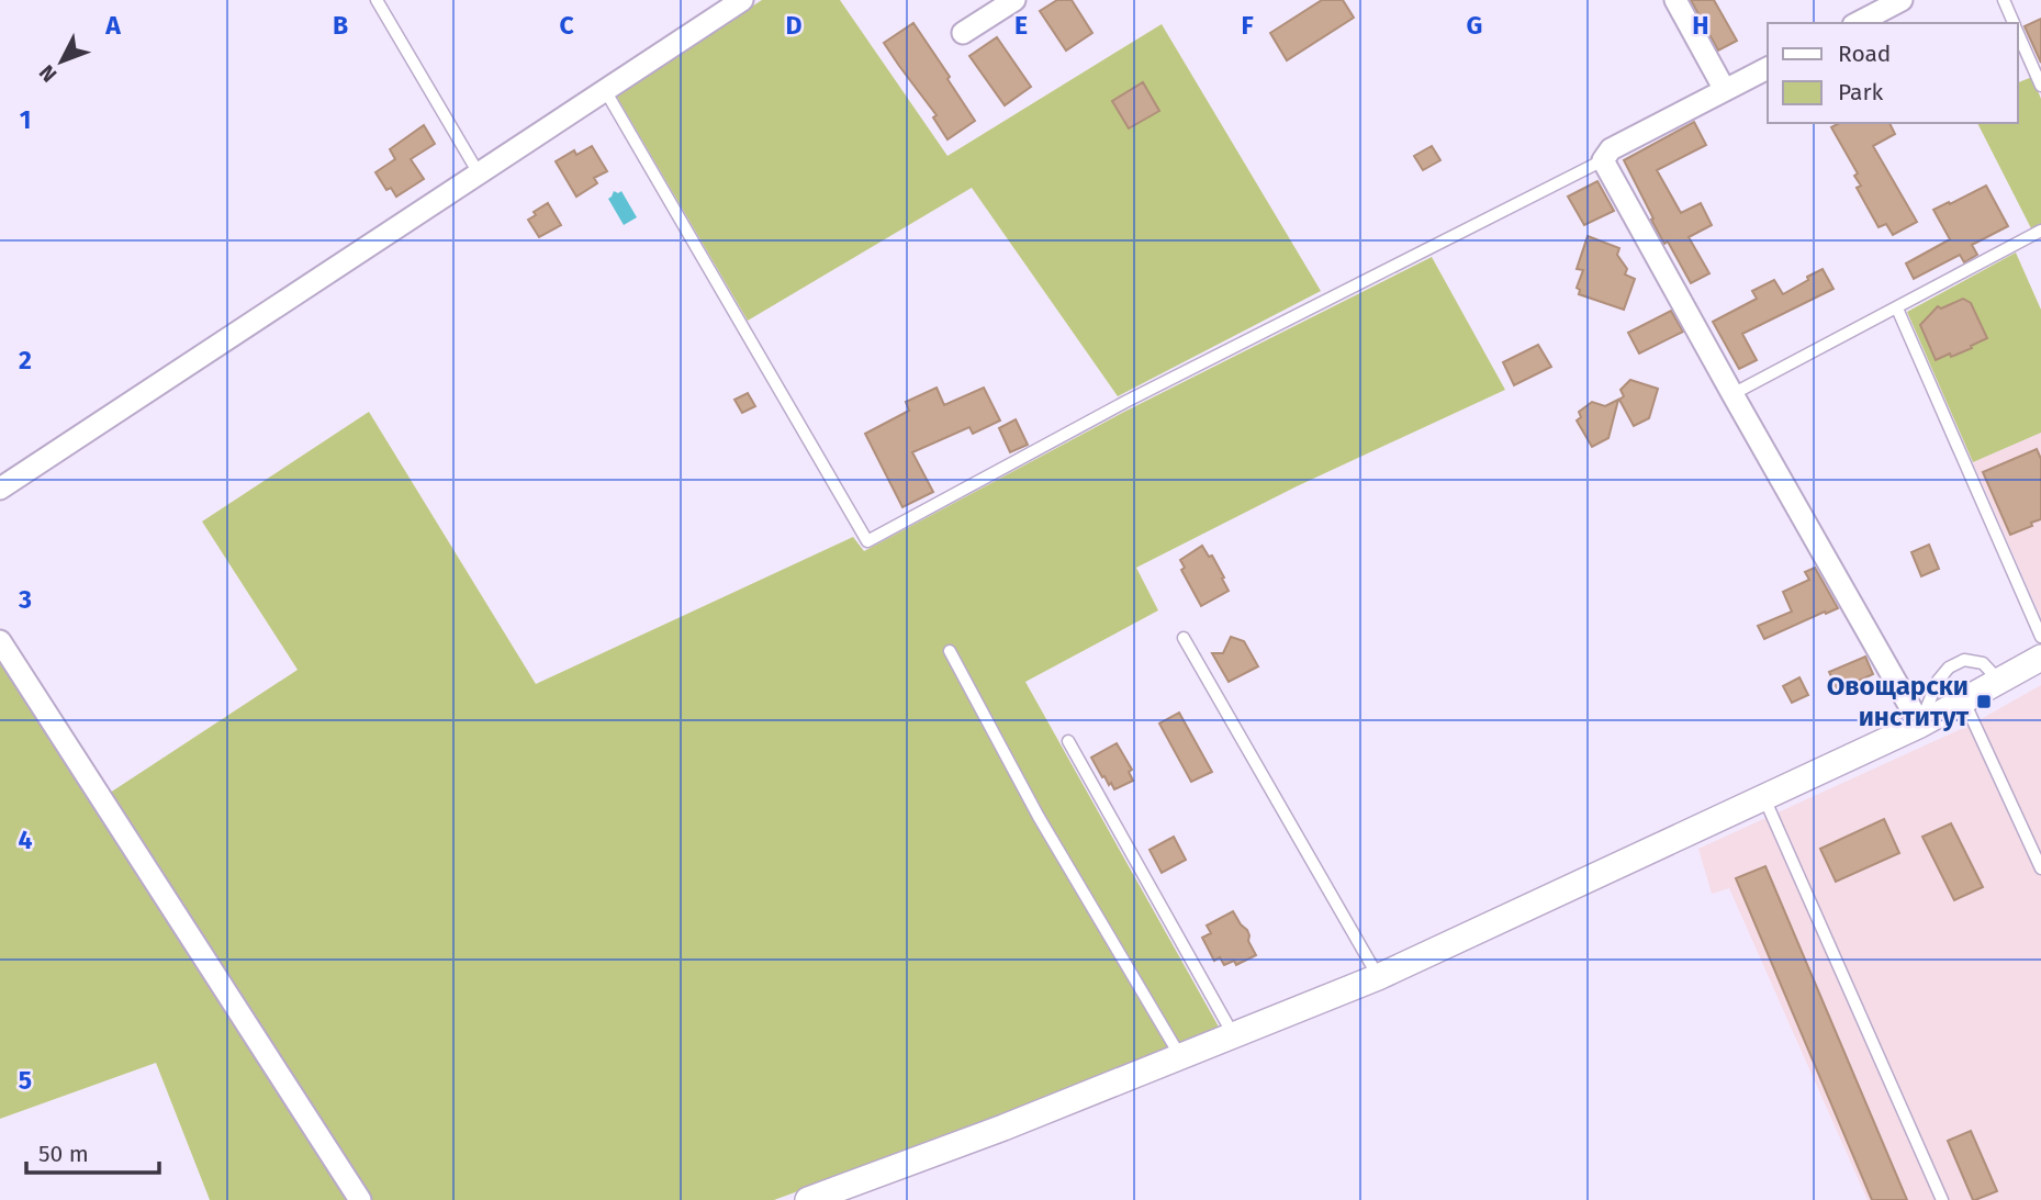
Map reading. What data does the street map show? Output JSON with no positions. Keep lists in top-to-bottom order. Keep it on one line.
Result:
{"places":{"transit":["Овощарски институт"]},"legend":["Road","Park"],"scale_bar":"50 m","north":"bottom left","grid":{"columns":["A","B","C","D","E","F","G","H"],"rows":["1","2","3","4","5"]}}
